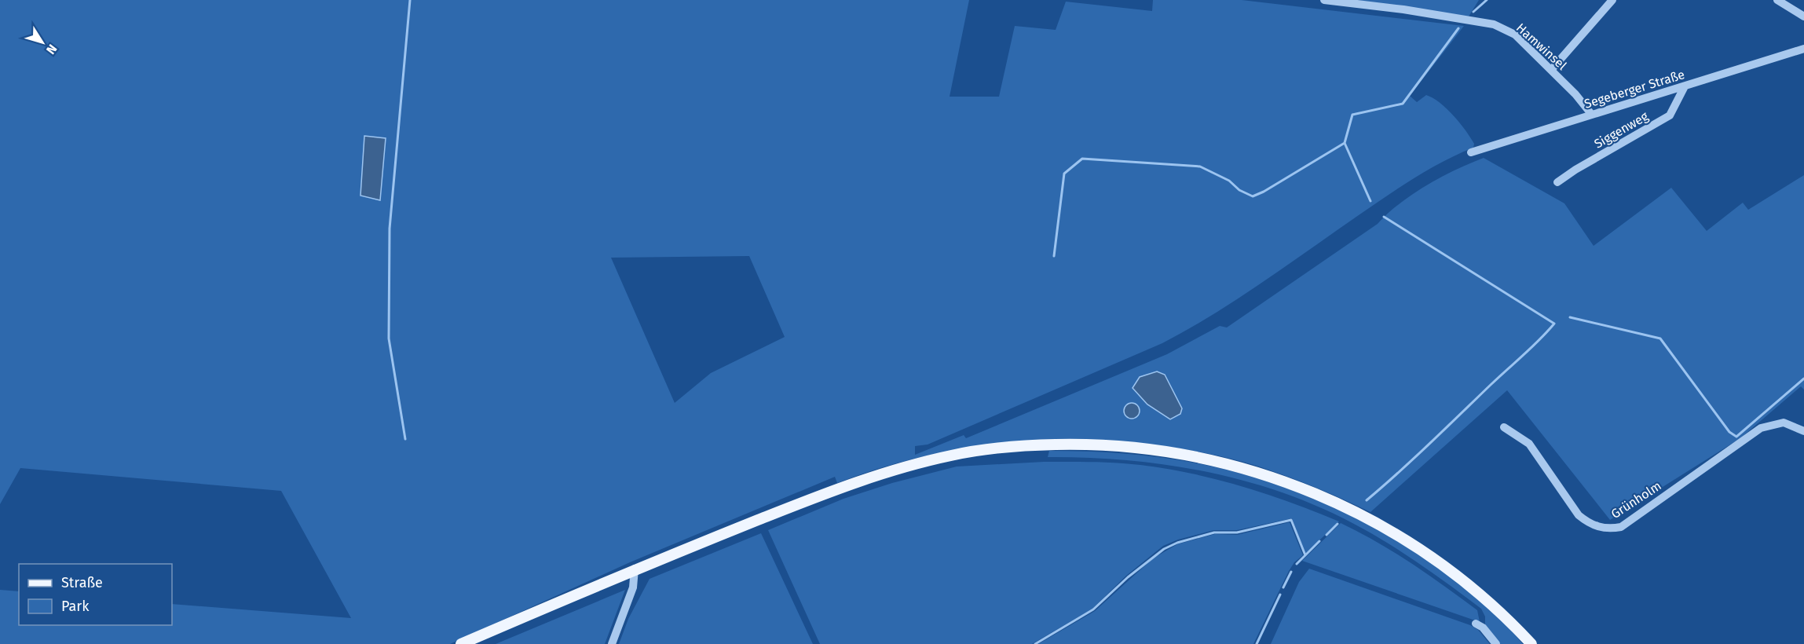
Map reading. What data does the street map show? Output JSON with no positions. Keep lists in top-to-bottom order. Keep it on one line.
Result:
{"streets":{"street":["Hamwinsel","Segeberger Straße","Siggenweg","Grünholm"]},"crossings":[["Hamwinsel","Segeberger Straße"],["Segeberger Straße","Siggenweg"]],"legend":["Straße","Park"],"north":"bottom right"}
